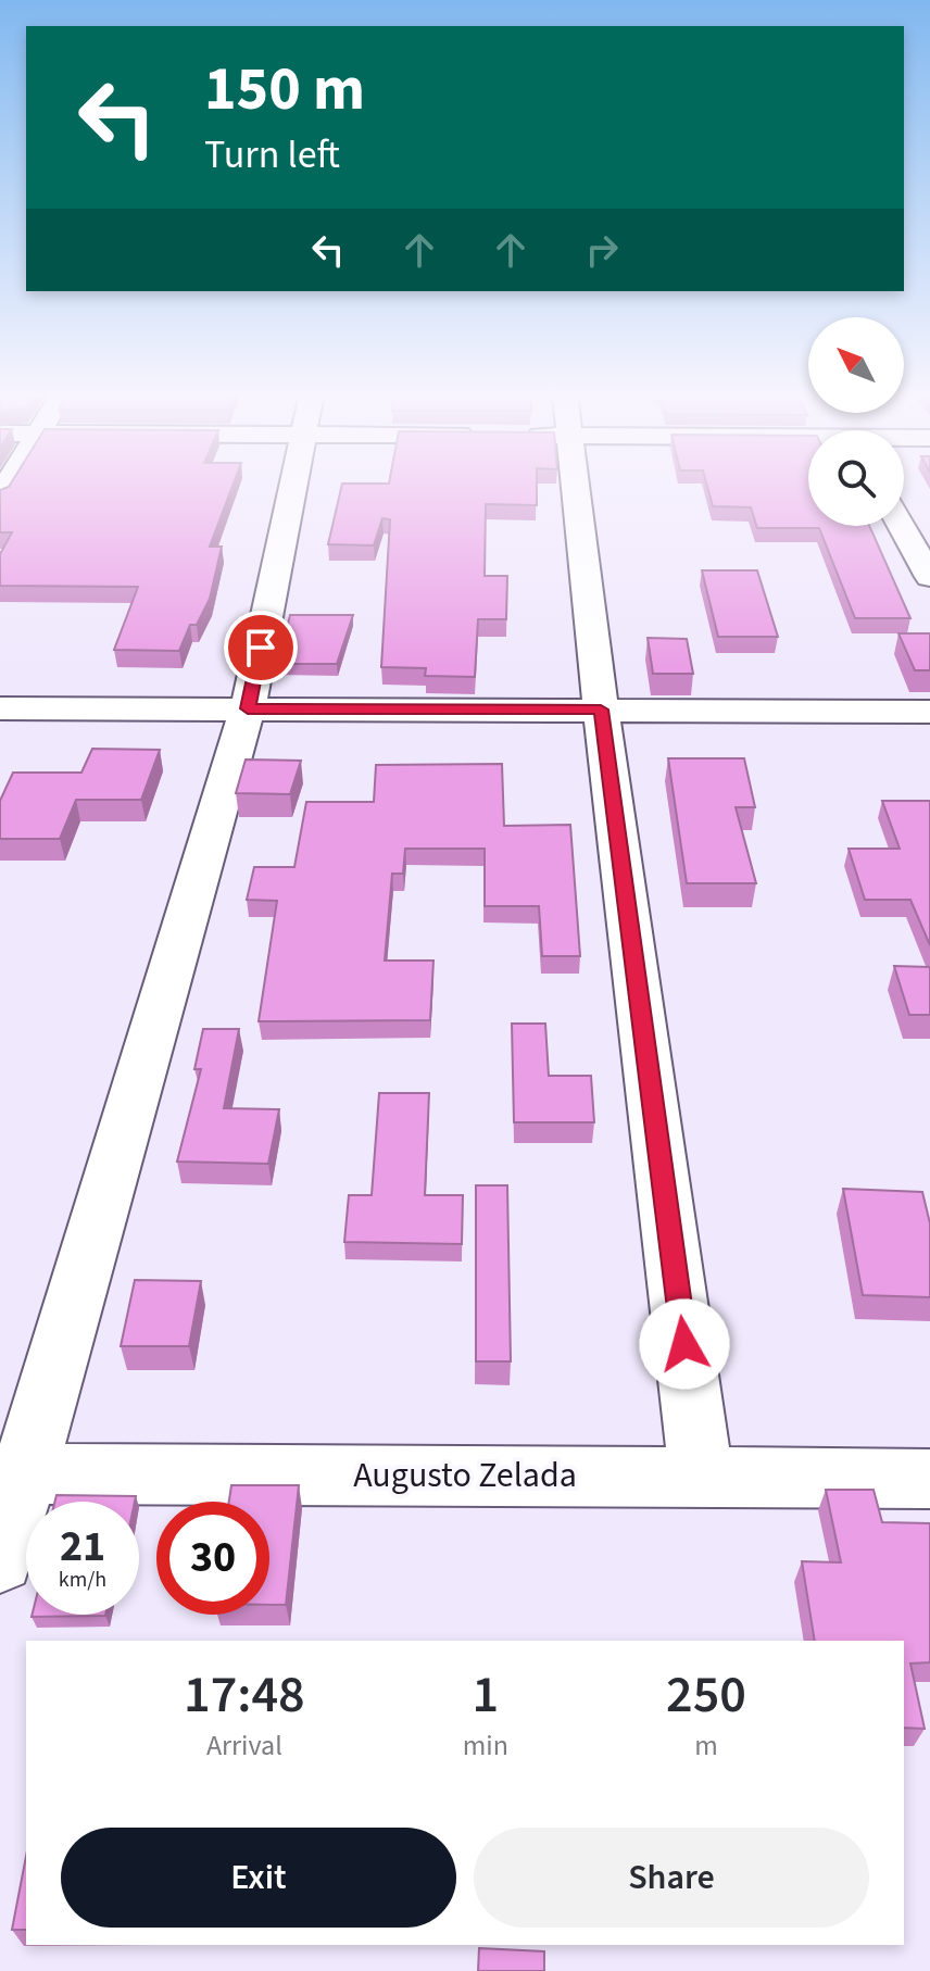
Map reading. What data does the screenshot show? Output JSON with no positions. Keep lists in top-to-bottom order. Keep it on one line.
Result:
{"streets":{"street":["Augusto Zelada"]},"north":"top left","page":{"turn":["150 m","Turn left"],"speed":"21 km/h","limit":"30","eta":["17:48","Arrival","1","min","250","m"],"buttons":["Exit","Share"]}}
